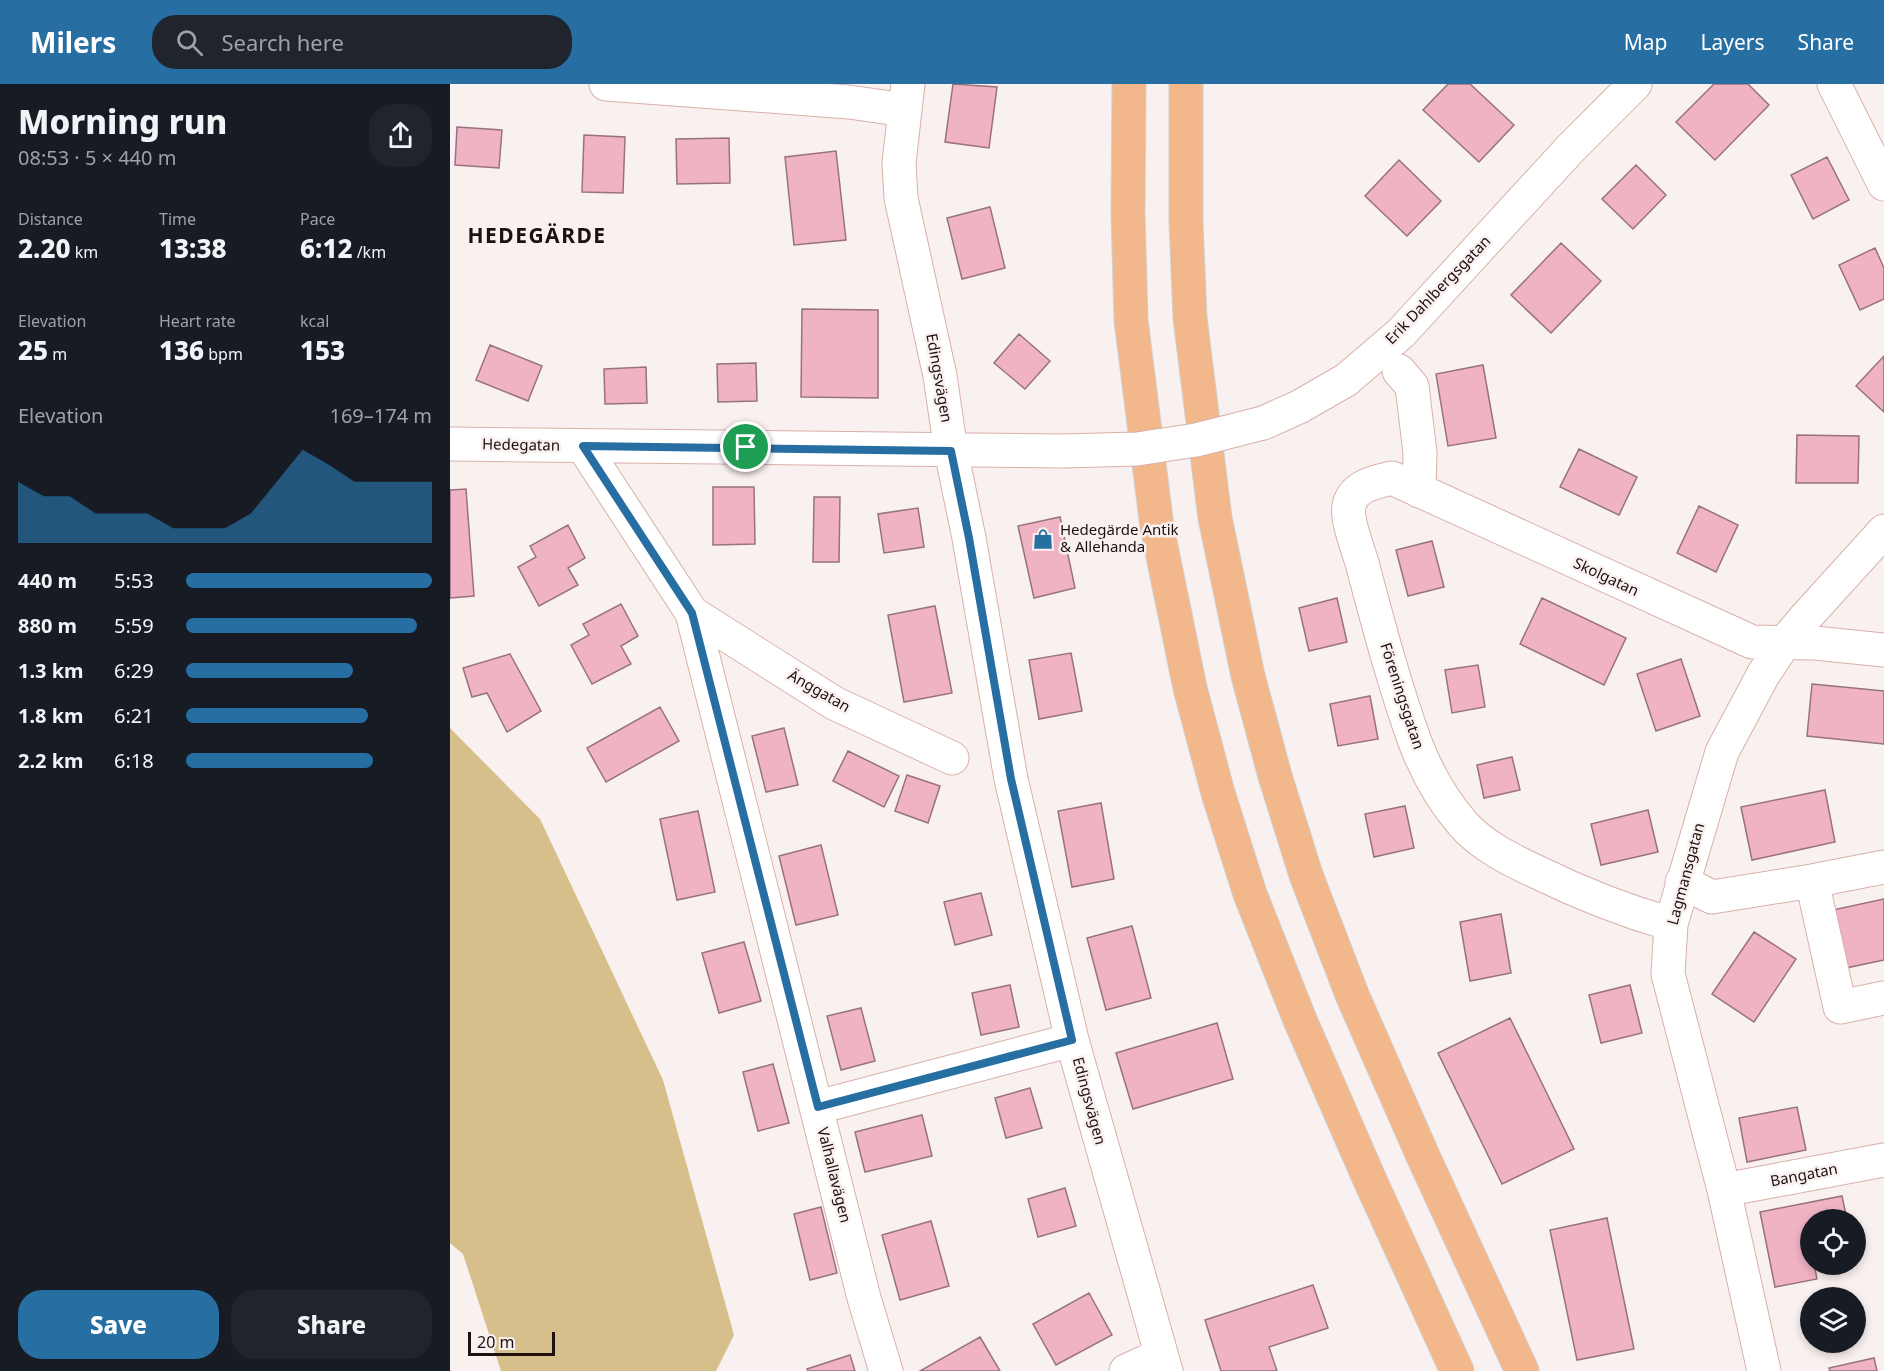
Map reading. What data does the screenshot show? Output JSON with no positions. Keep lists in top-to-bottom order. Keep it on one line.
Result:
{"streets":{"street":["Erik Dahlbergsgatan","Edingsvägen","Hedegatan","Skolgatan","Änggatan","Föreningsgatan","Lagmansgatan","Valhallavägen","Bangatan"]},"crossings":[["Erik Dahlbergsgatan","Edingsvägen"],["Erik Dahlbergsgatan","Hedegatan"],["Edingsvägen","Hedegatan"],["Hedegatan","Valhallavägen"],["Skolgatan","Föreningsgatan"],["Skolgatan","Lagmansgatan"],["Änggatan","Valhallavägen"],["Föreningsgatan","Lagmansgatan"],["Lagmansgatan","Bangatan"]],"districts":["HEDEGÄRDE"],"places":{"shop":["Hedegärde Antik & Allehanda"]},"scale_bar":"20 m","page":{"header":"Milers","search":"Search here","nav":["Map","Layers","Share"],"heading":["Morning run","08:53 · 5 × 440 m"],"stats":[["Distance","2.20 km"],["Time","13:38"],["Pace","6:12 /km"],["Elevation","25 m"],["Heart rate","136 bpm"],["kcal","153"]],"chart":["Elevation","169–174 m"],"list":[{"name":"440 m","note":"5:53"},{"name":"880 m","note":"5:59"},{"name":"1.3 km","note":"6:29"},{"name":"1.8 km","note":"6:21"},{"name":"2.2 km","note":"6:18"}],"buttons":["Save","Share"],"scale":"20 m"}}
